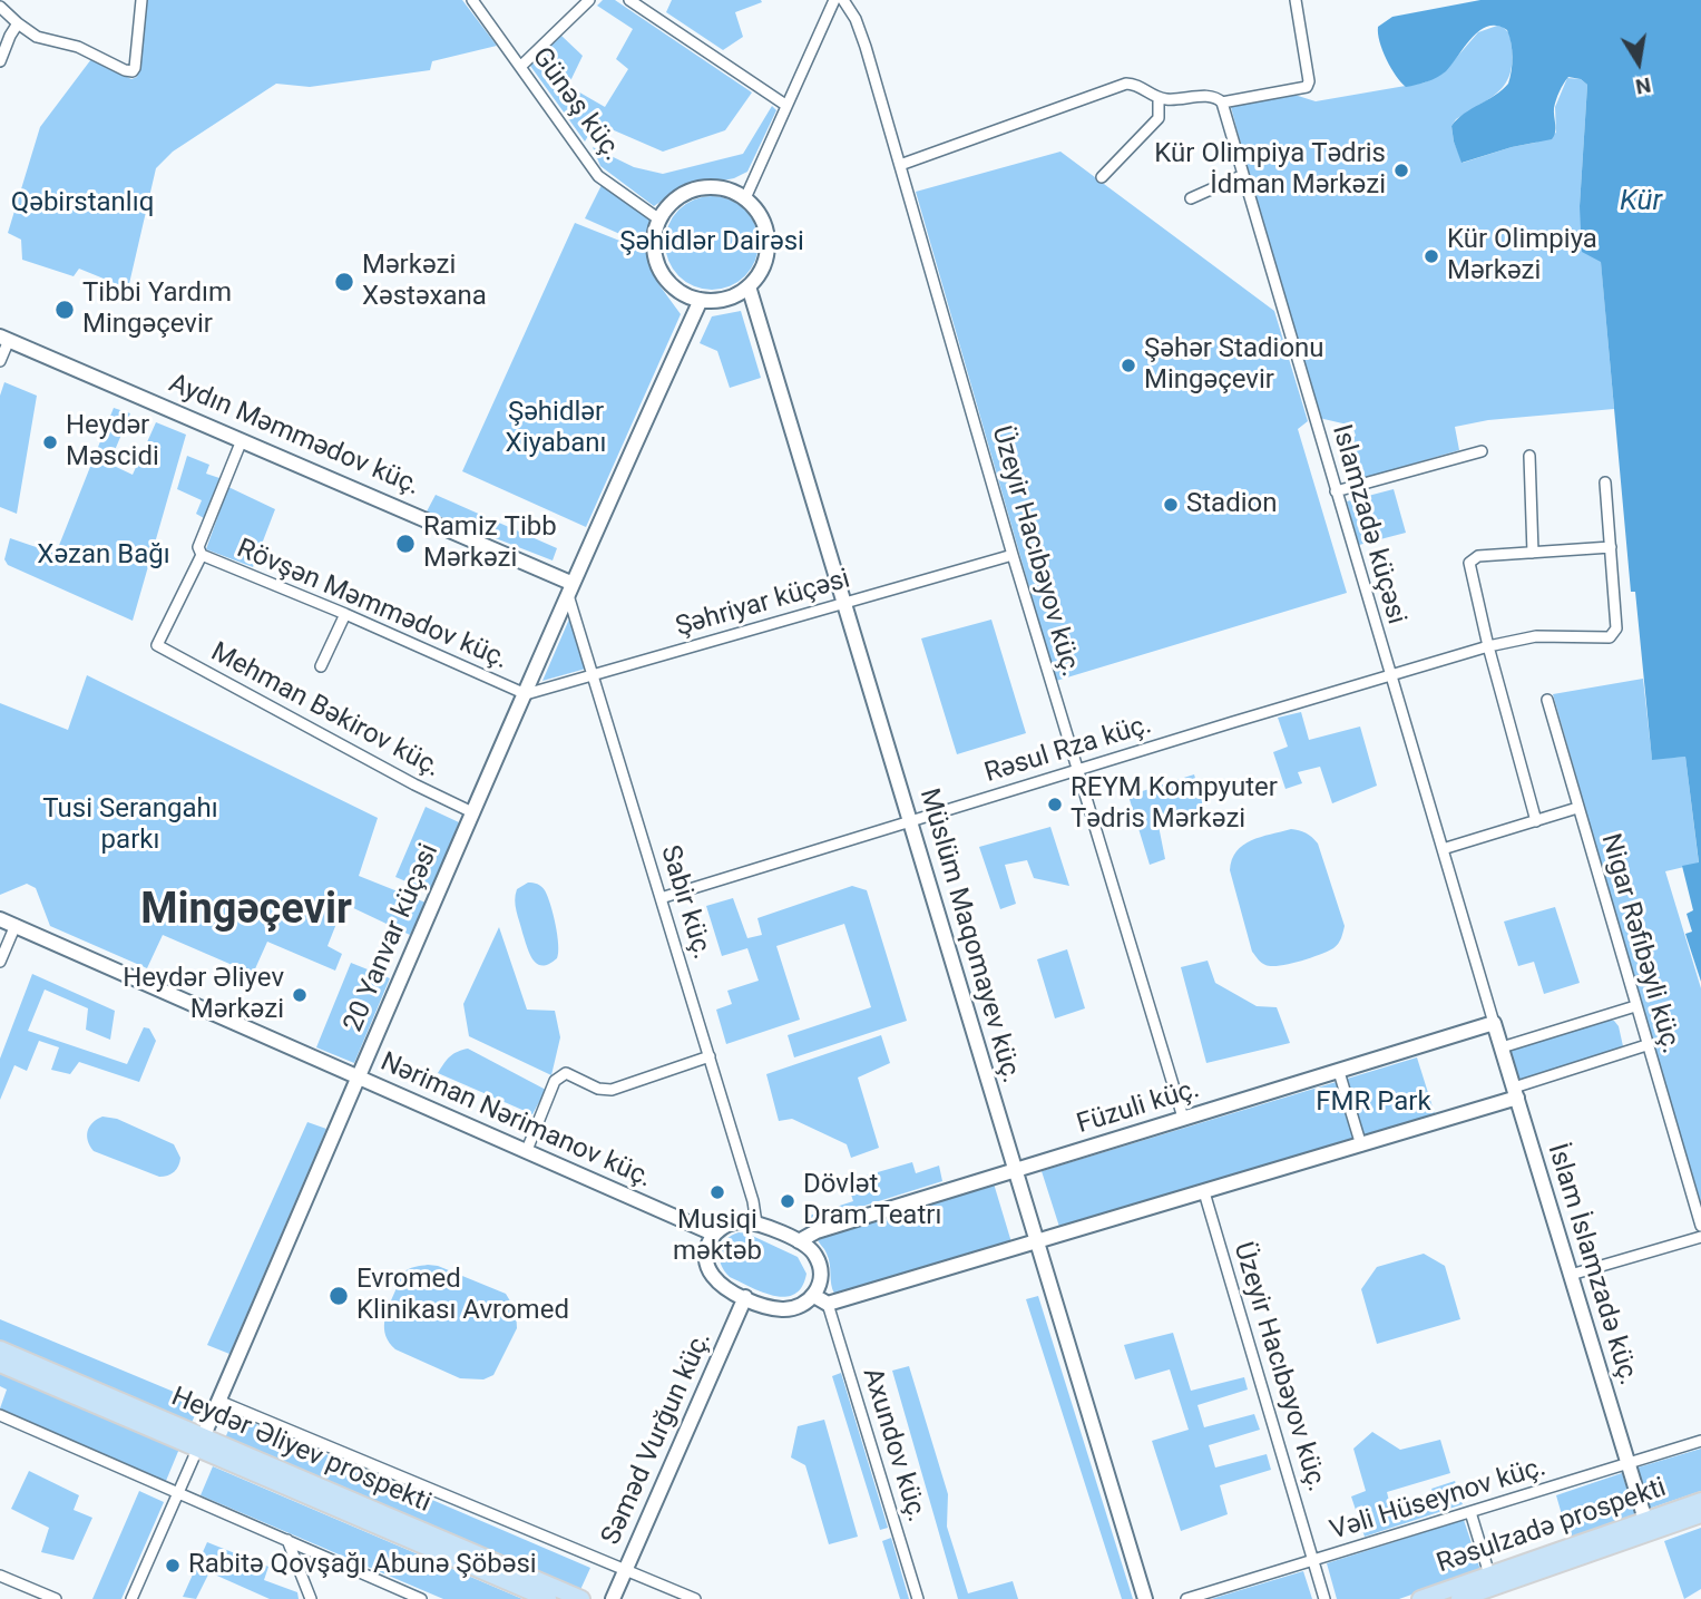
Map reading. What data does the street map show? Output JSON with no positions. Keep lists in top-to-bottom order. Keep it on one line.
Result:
{"streets":{"main road":["Heydər Əliyev prospekti","Rəsulzadə prospekti"],"street":["Günəş küç.","Aydın Məmmədov küç.","Islamzadə küçəsi","Üzeyir Hacıbəyov küç.","Şəhriyar küçəsi","Rövşən Məmmədov küç.","Mehman Bəkirov küç.","Rəsul Rza küç.","Sabir küç.","Müslüm Maqomayev küç.","20 Yanvar küçəsi","Nigar Rəfibəyli küç.","Füzuli küç.","Nəriman Nərimanov küç.","İslam İslamzadə küç.","Səməd Vurğun küç.","Axundov küç.","Vəli Hüseynov küç."]},"crossings":[["Günəş küç.","Müslüm Maqomayev küç."],["Günəş küç.","20 Yanvar küçəsi"],["Aydın Məmmədov küç.","Sabir küç."],["Aydın Məmmədov küç.","20 Yanvar küçəsi"],["Islamzadə küçəsi","Rəsul Rza küç."],["Islamzadə küçəsi","Füzuli küç."],["Islamzadə küçəsi","İslam İslamzadə küç."],["Üzeyir Hacıbəyov küç.","Şəhriyar küçəsi"],["Üzeyir Hacıbəyov küç.","Rəsul Rza küç."],["Üzeyir Hacıbəyov küç.","Füzuli küç."],["Üzeyir Hacıbəyov küç.","Vəli Hüseynov küç."],["Şəhriyar küçəsi","Rövşən Məmmədov küç."],["Şəhriyar küçəsi","Sabir küç."],["Şəhriyar küçəsi","Müslüm Maqomayev küç."],["Şəhriyar küçəsi","20 Yanvar küçəsi"],["Rövşən Məmmədov küç.","Mehman Bəkirov küç."],["Rövşən Məmmədov küç.","20 Yanvar küçəsi"],["Mehman Bəkirov küç.","20 Yanvar küçəsi"],["Rəsul Rza küç.","Sabir küç."],["Rəsul Rza küç.","Müslüm Maqomayev küç."],["Sabir küç.","20 Yanvar küçəsi"],["Sabir küç.","Füzuli küç."],["Sabir küç.","Nəriman Nərimanov küç."],["Sabir küç.","Səməd Vurğun küç."],["Müslüm Maqomayev küç.","20 Yanvar küçəsi"],["Müslüm Maqomayev küç.","Füzuli küç."],["20 Yanvar küçəsi","Nəriman Nərimanov küç."],["20 Yanvar küçəsi","Heydər Əliyev prospekti"],["Füzuli küç.","Nəriman Nərimanov küç."],["Füzuli küç.","İslam İslamzadə küç."],["Füzuli küç.","Səməd Vurğun küç."],["Nəriman Nərimanov küç.","Səməd Vurğun küç."],["İslam İslamzadə küç.","Vəli Hüseynov küç."],["İslam İslamzadə küç.","Rəsulzadə prospekti"]],"districts":["Mingəçevir"],"water":["Kür"],"parks":["Qəbirstanlıq","Şəhidlər Dairəsi","Şəhidlər Xiyabanı","Xəzan Bağı","Tusi Serangahı parkı","FMR Park"],"places":["Kür Olimpiya Tədris İdman Mərkəzi","Kür Olimpiya Mərkəzi","Mərkəzi Xəstəxana","Tibbi Yardım Mingəçevir","Şəhər Stadionu Mingəçevir","Heydər Məscidi","Stadion","Ramiz Tibb Mərkəzi","REYM Kompyuter Tədris Mərkəzi","Heydər Əliyev Mərkəzi","Musiqi məktəb","Dövlət Dram Teatrı","Evromed Klinikası Avromed","Rabitə Qovşağı Abunə Şöbəsi"],"north":"bottom"}
